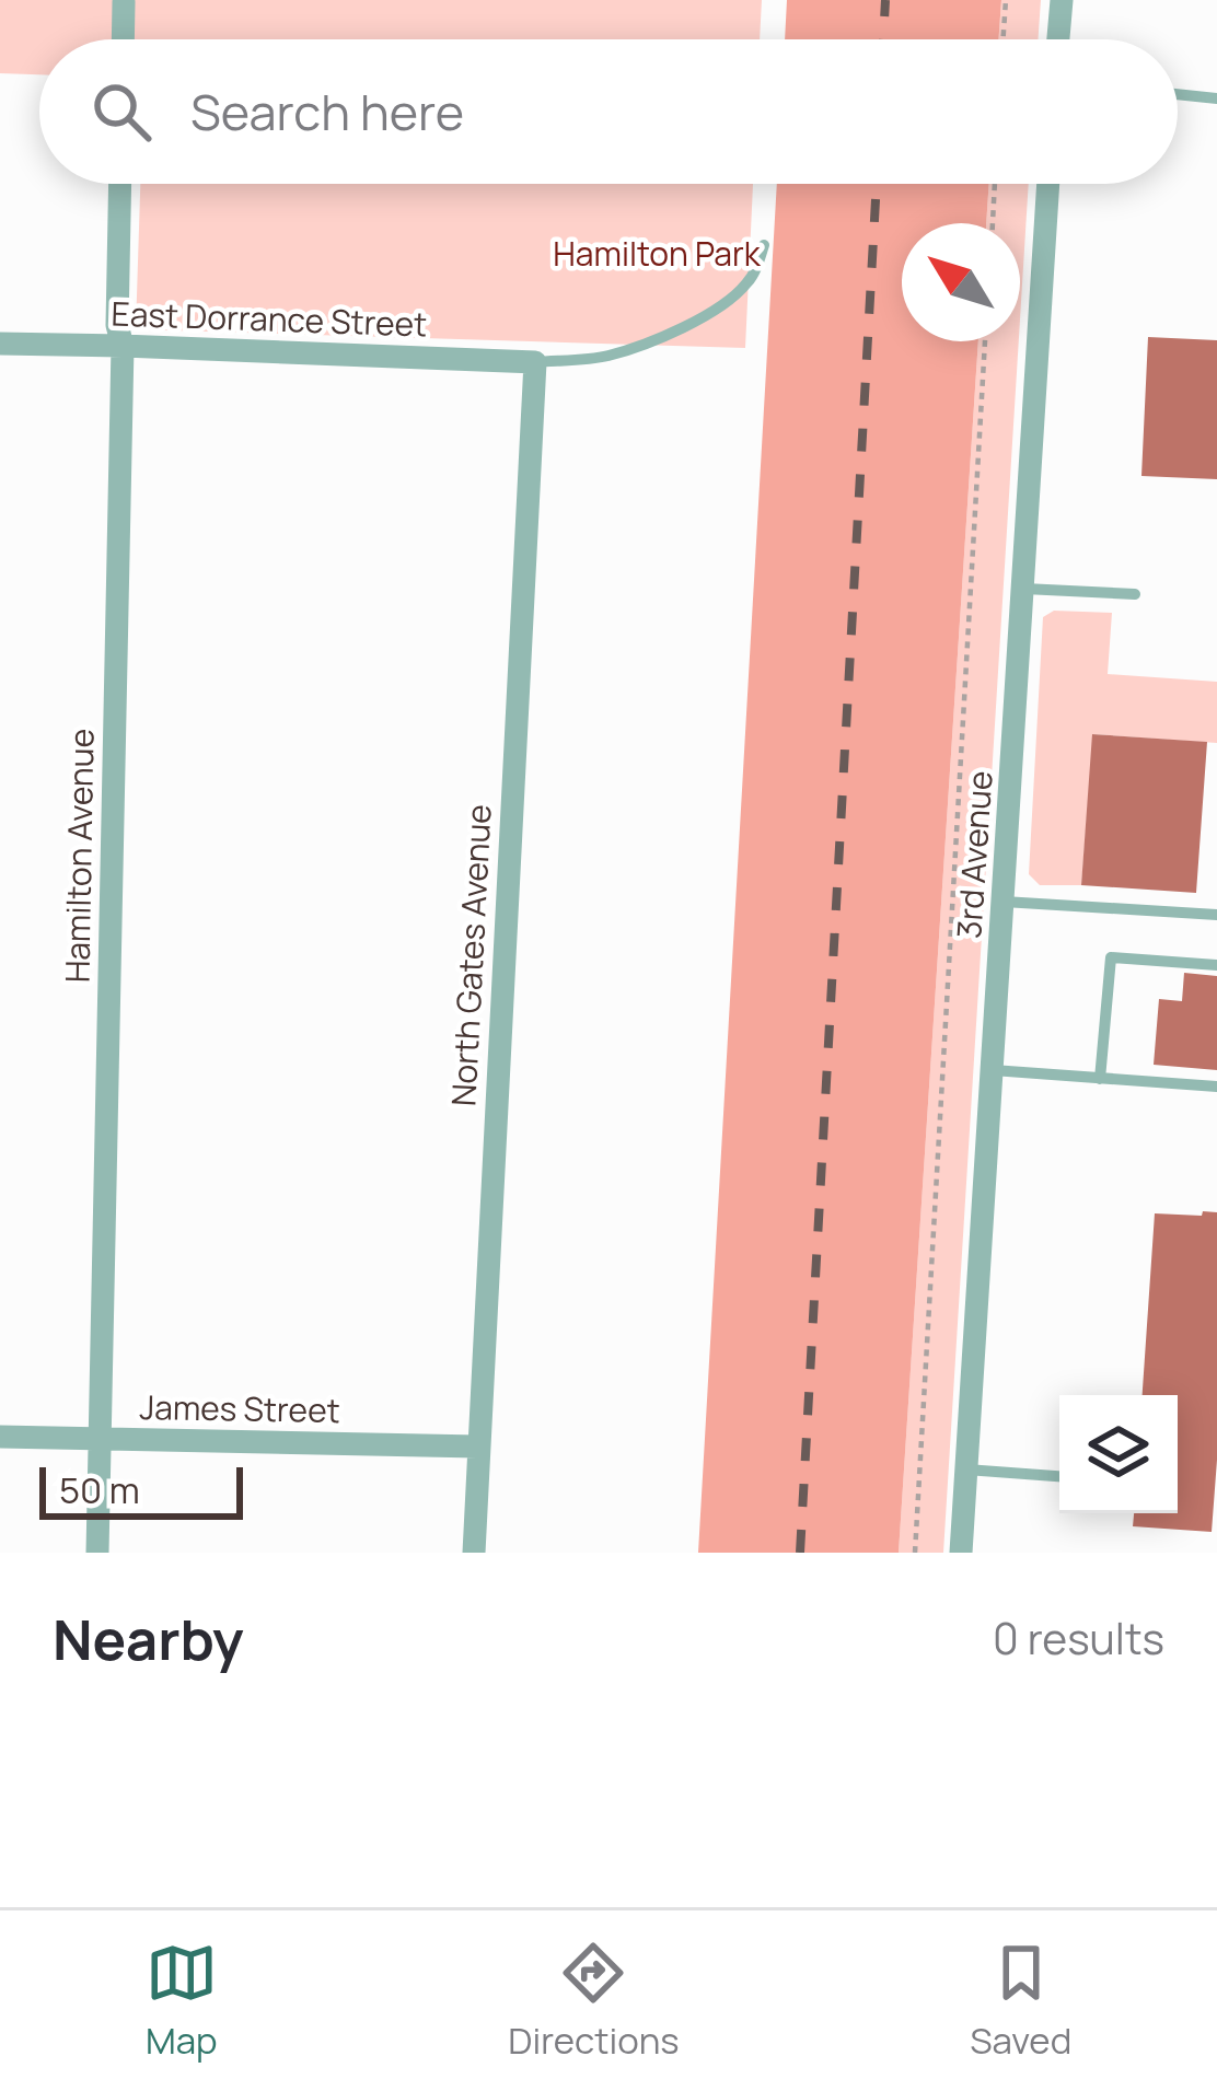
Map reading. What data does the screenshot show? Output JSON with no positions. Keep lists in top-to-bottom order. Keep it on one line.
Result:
{"streets":{"street":["East Dorrance Street","3rd Avenue","Hamilton Avenue","North Gates Avenue","James Street"]},"crossings":[["East Dorrance Street","Hamilton Avenue"],["East Dorrance Street","North Gates Avenue"],["Hamilton Avenue","James Street"],["North Gates Avenue","James Street"]],"parks":["Hamilton Park"],"scale_bar":"50 m","north":"top left","page":{"search":"Search here","scale":"50 m","heading":["Nearby","0 results"],"nav":["Map","Directions","Saved"]}}
